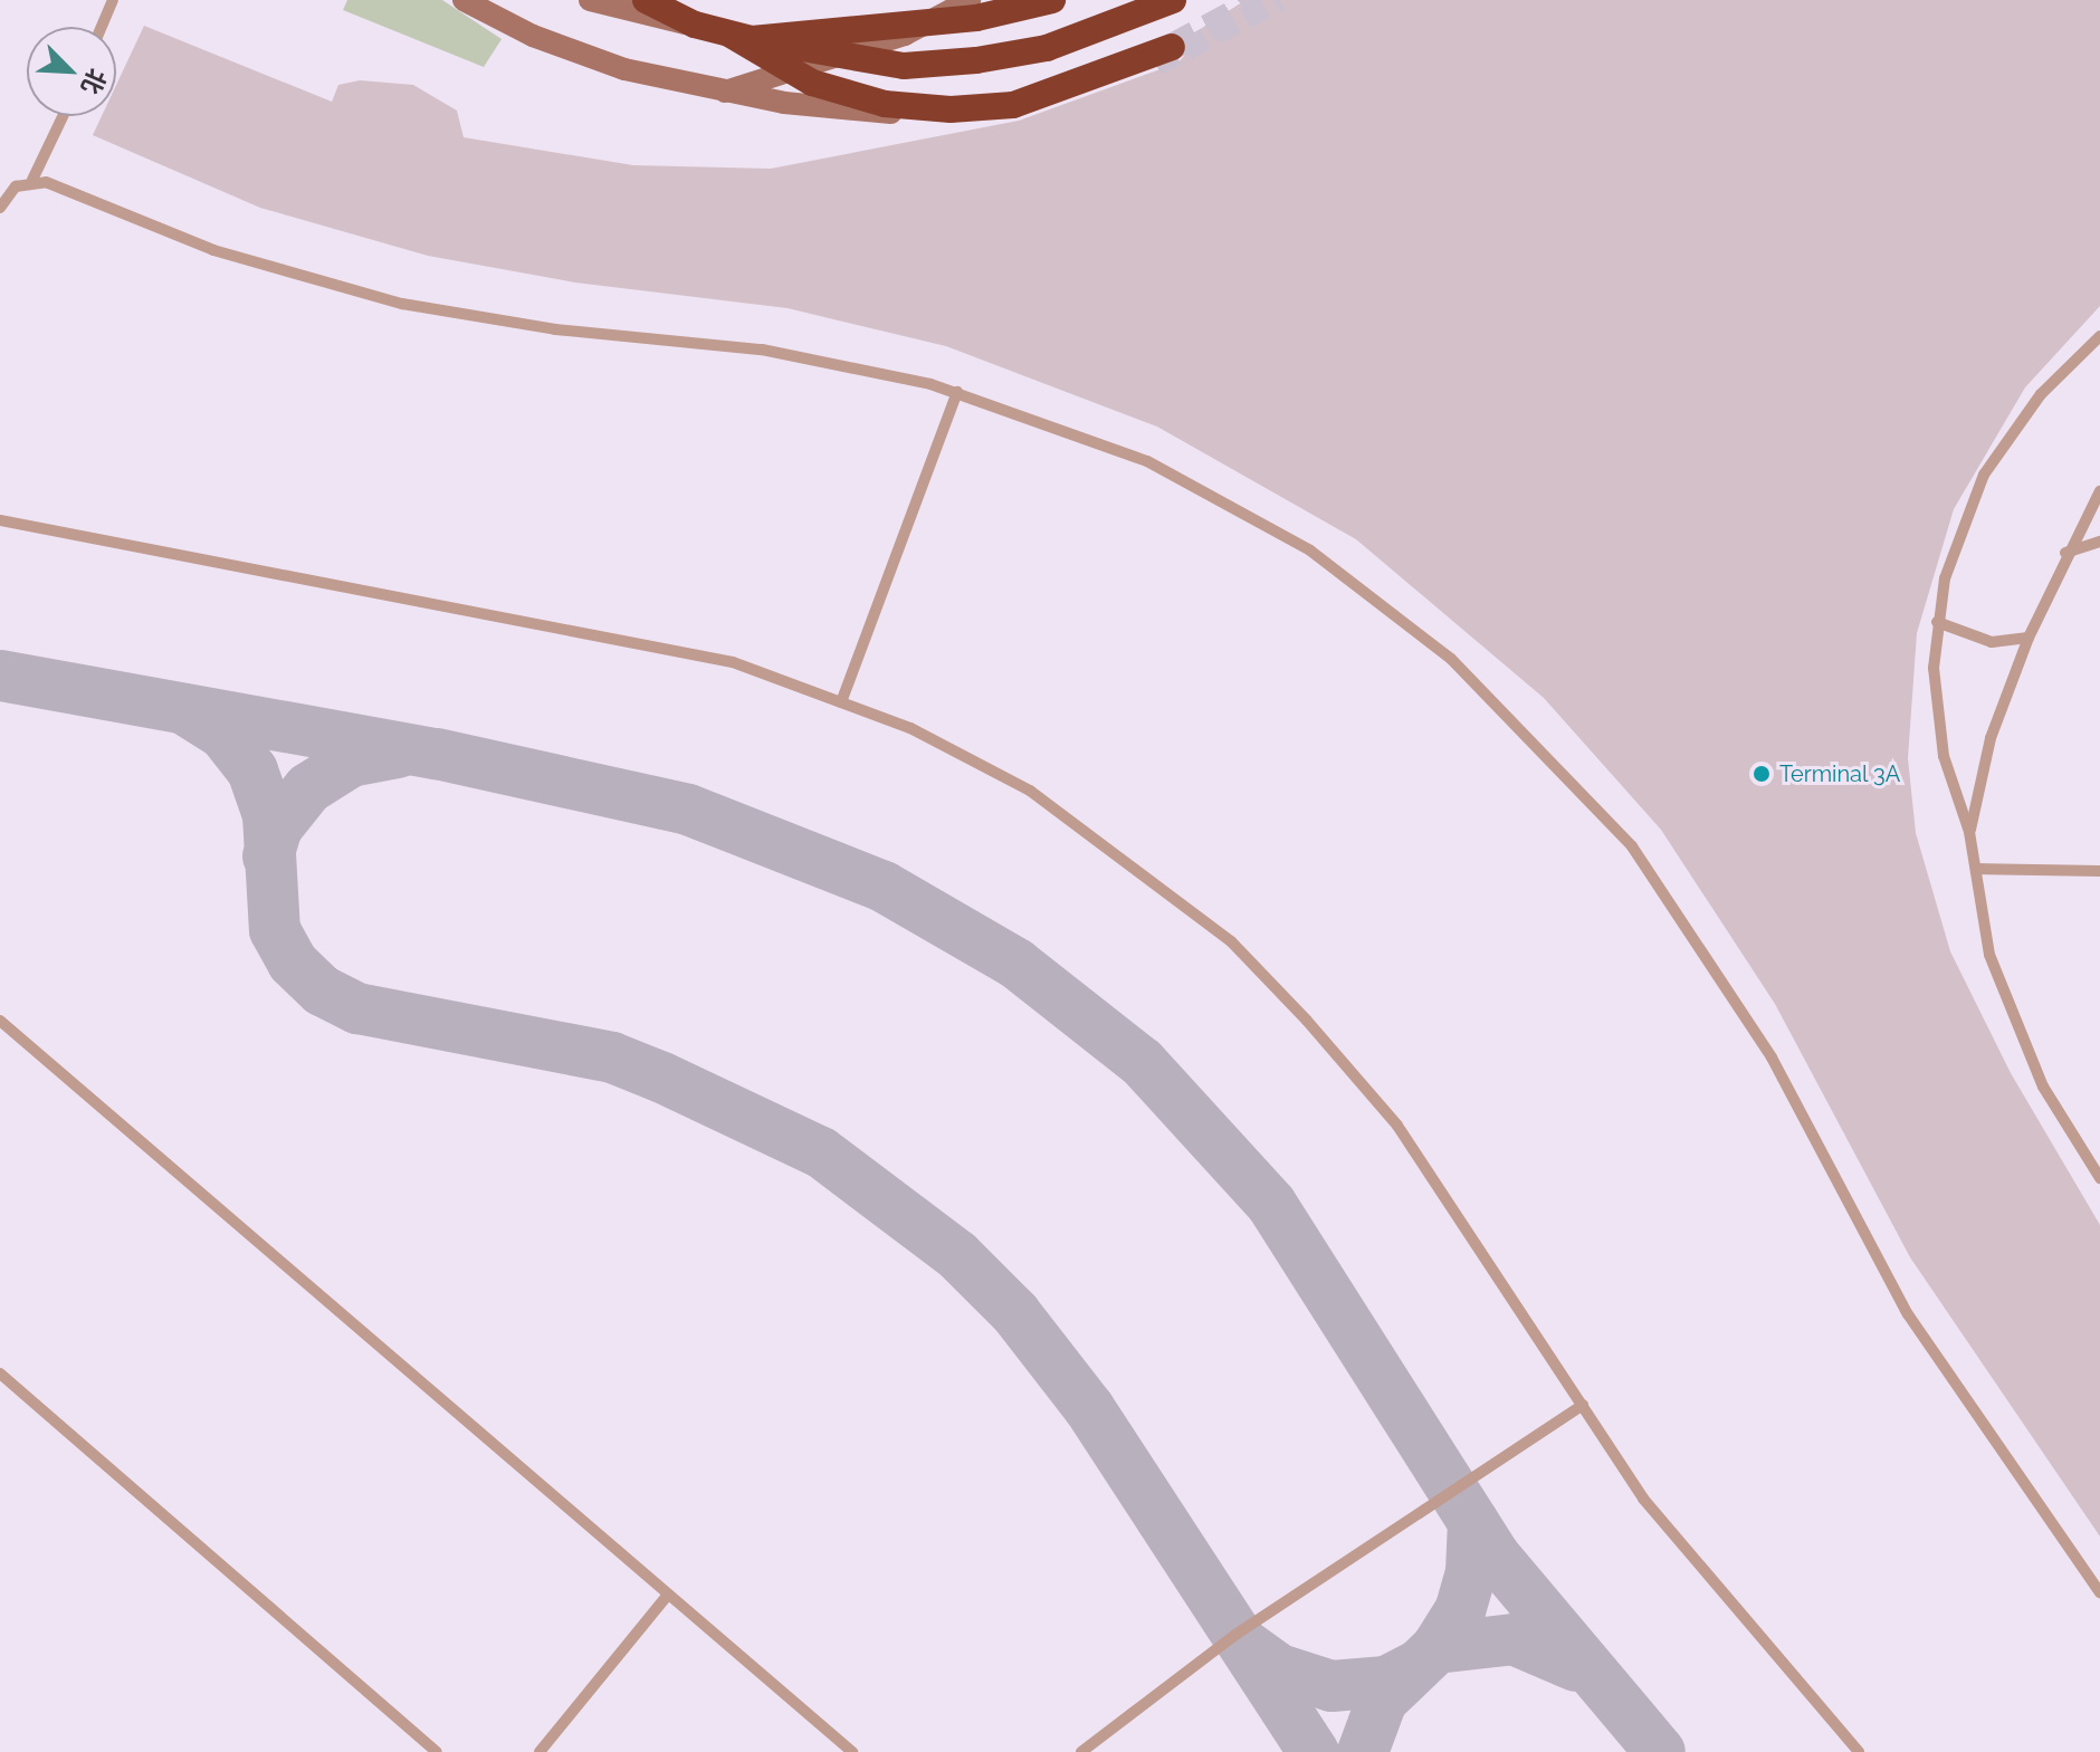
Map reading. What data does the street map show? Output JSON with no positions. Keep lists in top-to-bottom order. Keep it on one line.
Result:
{"places":["Terminal 3A"],"north":"bottom right"}
